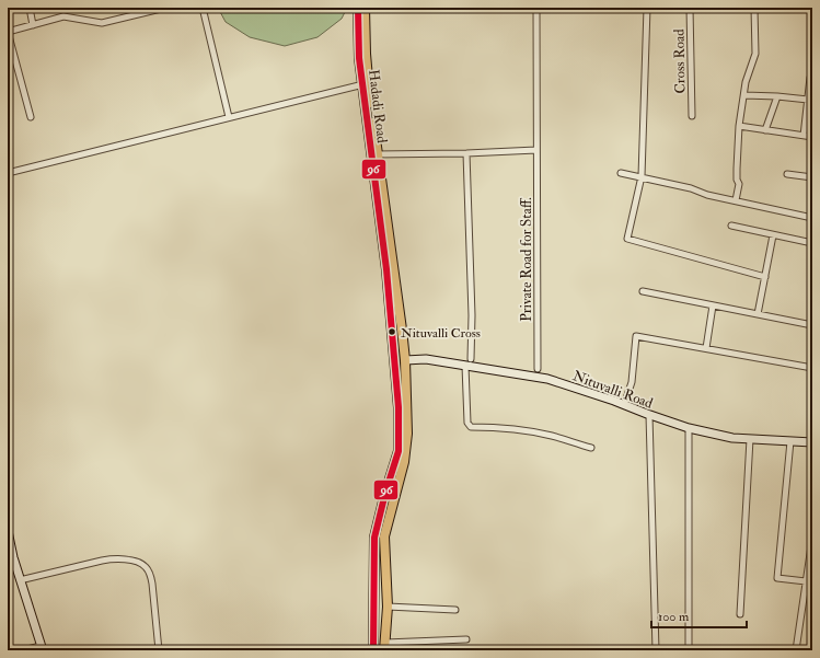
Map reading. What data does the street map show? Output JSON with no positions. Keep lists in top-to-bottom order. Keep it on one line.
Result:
{"streets":{"main road":["Hadadi Road"],"street":["Cross Road","Private Road for Staff.","Nituvalli Road"]},"places":["Nituvalli Cross"],"lines":["transit line 96"],"scale_bar":"100 m"}
